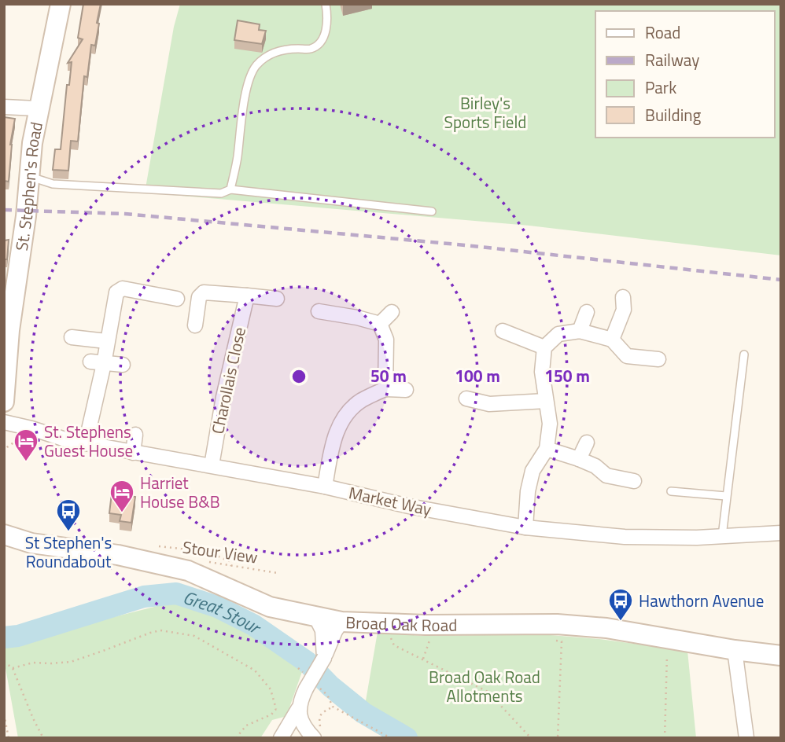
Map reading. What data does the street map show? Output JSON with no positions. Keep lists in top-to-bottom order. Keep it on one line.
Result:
{"streets":{"street":["St. Stephen's Road","Charollais Close","Market Way","Broad Oak Road"],"path":["Stour View"]},"crossings":[["Charollais Close","Market Way"]],"water":["Great Stour"],"parks":["Birley's Sports Field","Broad Oak Road Allotments"],"places":{"hotel":["St. Stephens Guest House","Harriet House B&B"],"bus stop":["St Stephen's Roundabout","Hawthorn Avenue"]},"legend":["Road","Railway","Park","Building"],"rings":["50 m","100 m","150 m"]}
